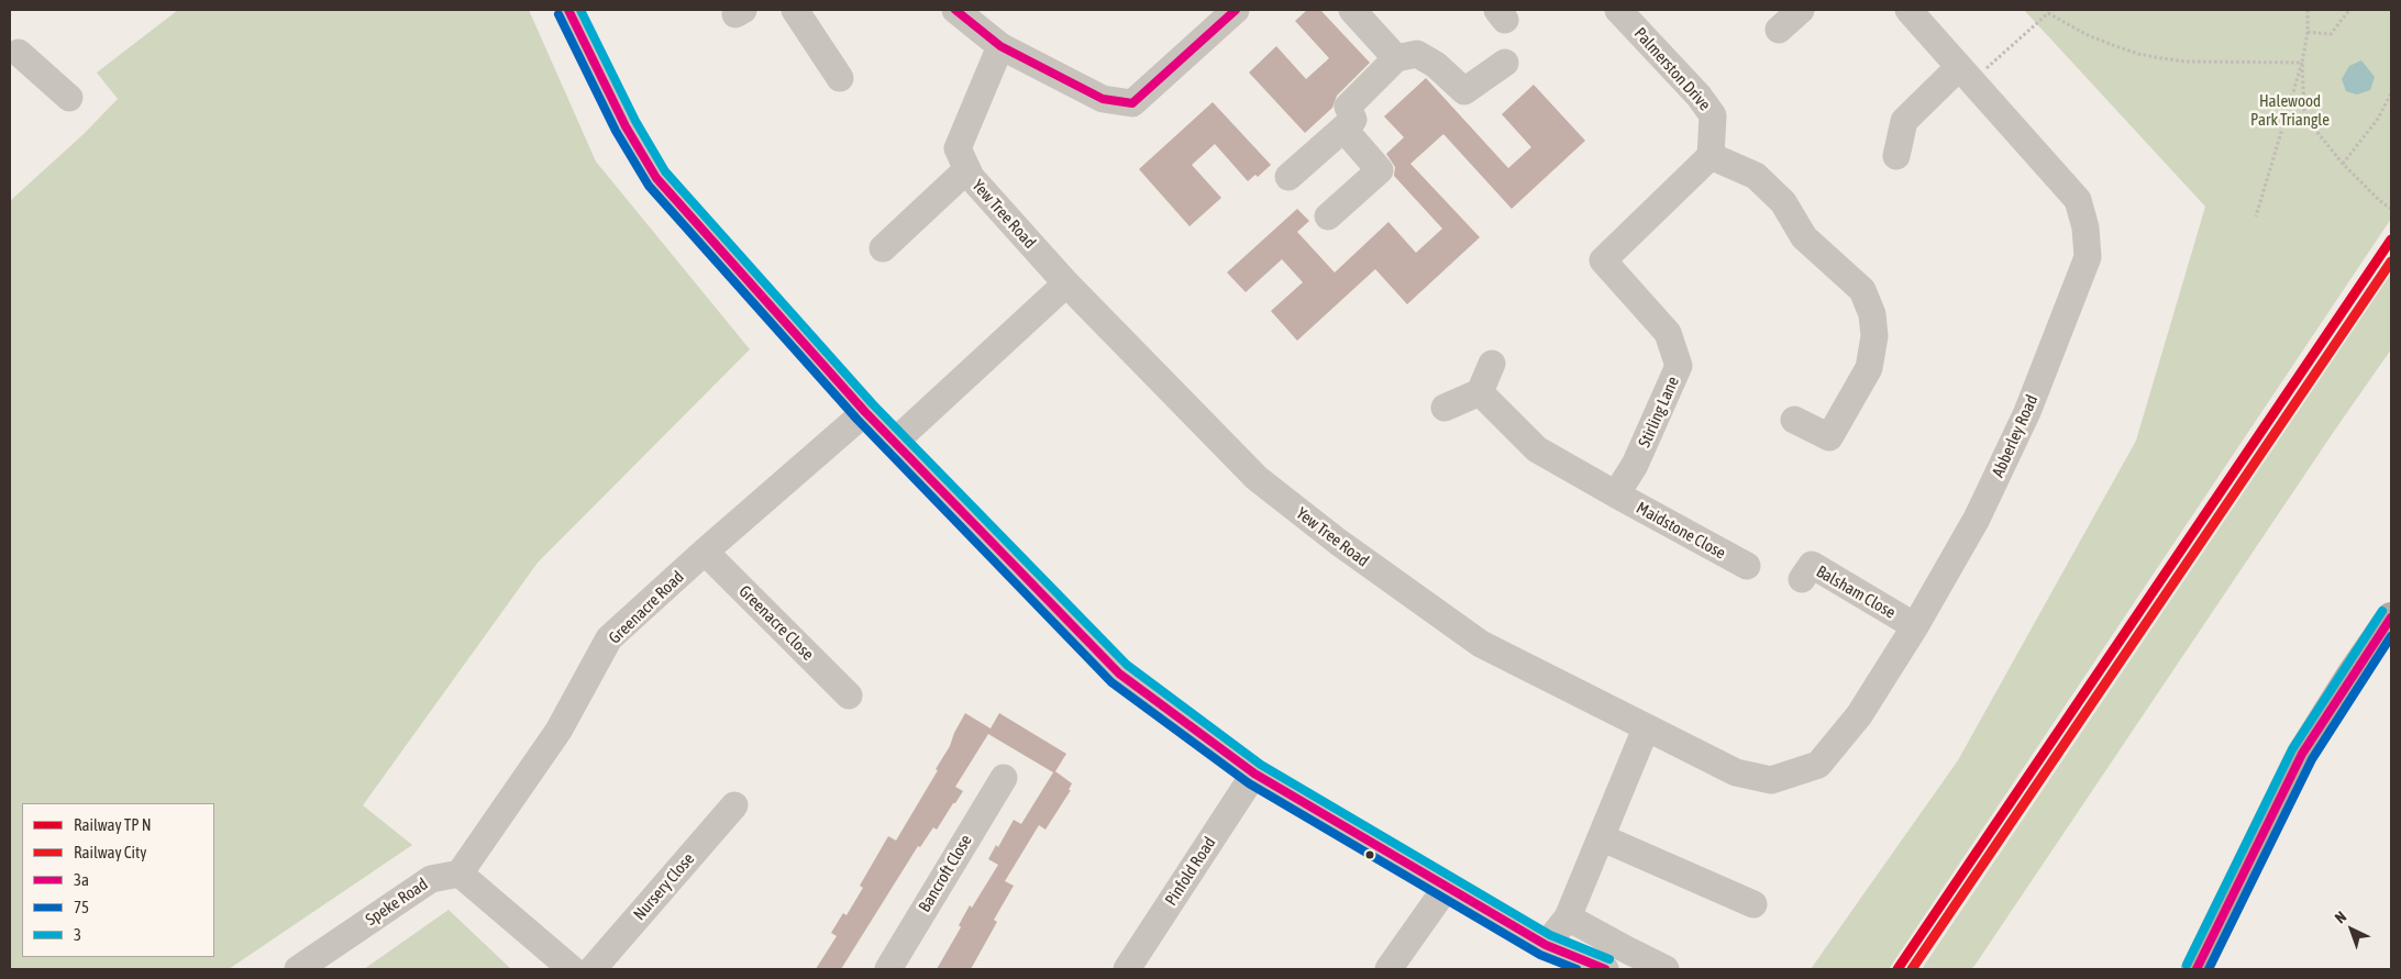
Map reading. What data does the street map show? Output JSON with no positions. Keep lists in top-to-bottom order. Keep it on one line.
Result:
{"streets":{"street":["Palmerston Drive","Yew Tree Road","Stirling Lane","Abberley Road","Maidstone Close","Balsham Close","Greenacre Road","Greenacre Close","Pinfold Road","Bancroft Close","Nursery Close","Speke Road"]},"crossings":[["Palmerston Drive","Stirling Lane"],["Yew Tree Road","Abberley Road"],["Stirling Lane","Maidstone Close"],["Abberley Road","Balsham Close"],["Greenacre Road","Greenacre Close"],["Greenacre Road","Speke Road"]],"parks":["Halewood Park Triangle"],"lines":["transit line 3a","transit line 3","transit line 75","rail line City"],"legend":["Railway TP N","Railway City","3a","75","3"],"north":"top left"}
